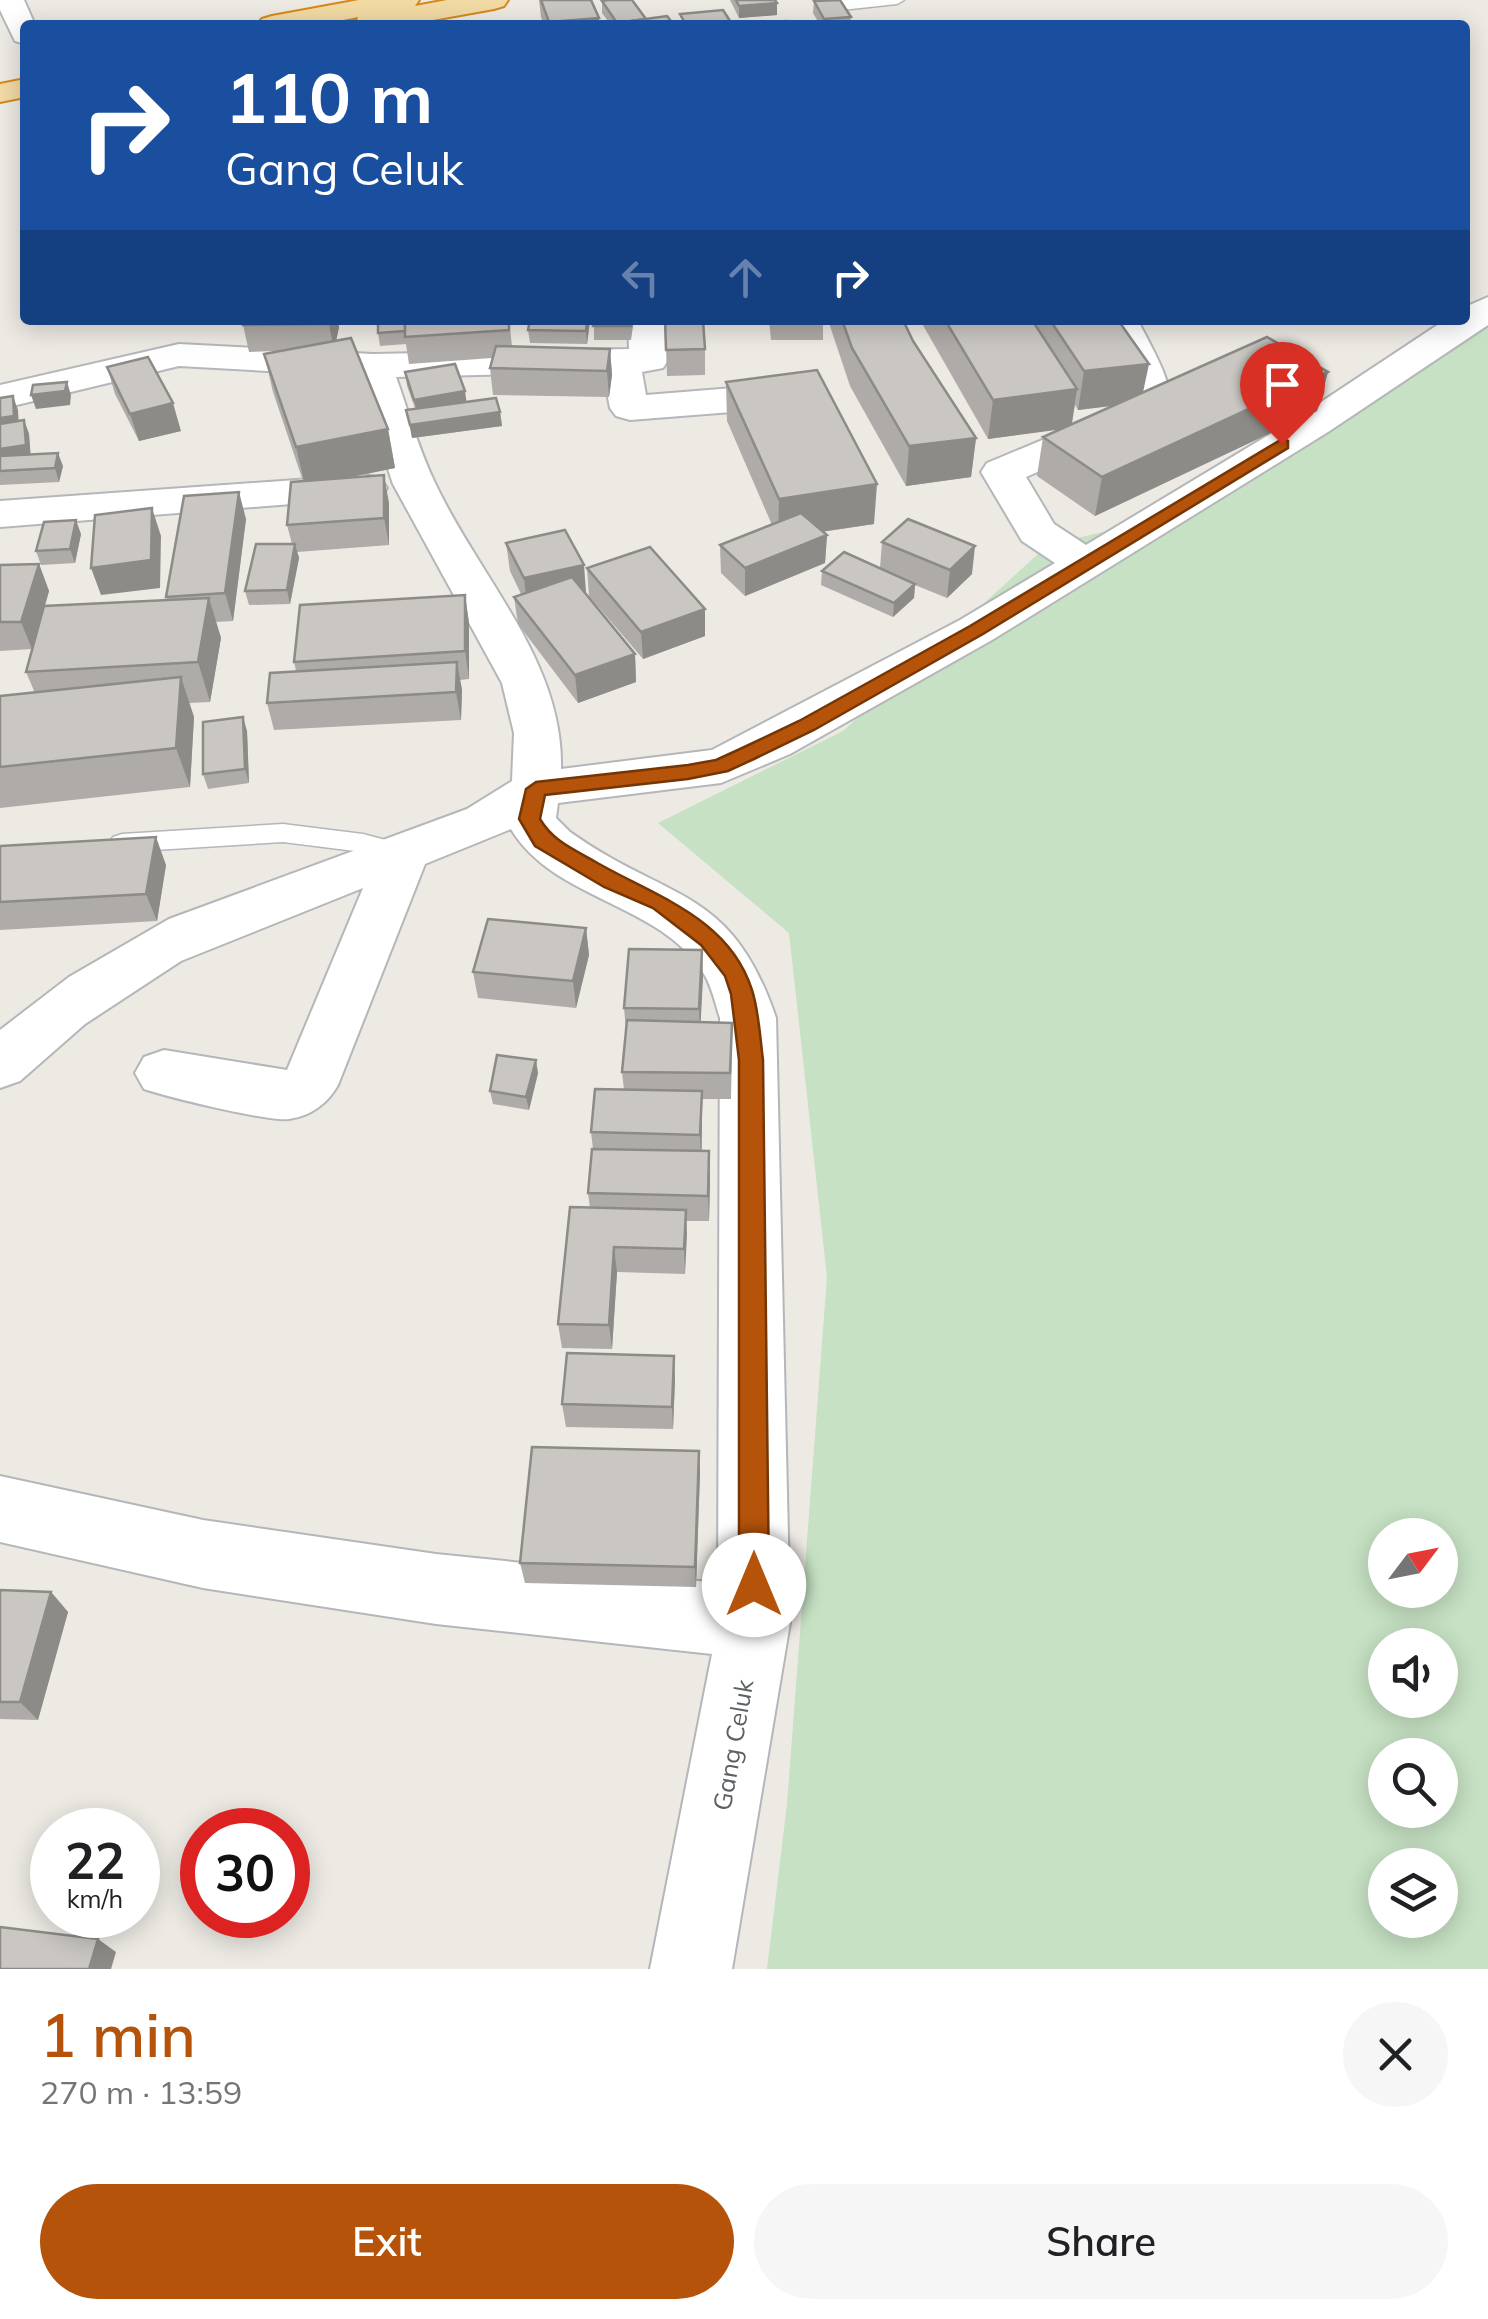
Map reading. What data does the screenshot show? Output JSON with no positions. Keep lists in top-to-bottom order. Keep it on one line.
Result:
{"streets":{"street":["Gang Celuk"]},"north":"top right","page":{"turn":["110 m","Gang Celuk"],"speed":"22 km/h","limit":"30","heading":["1 min","270 m · 13:59"],"buttons":["Exit","Share"]}}
